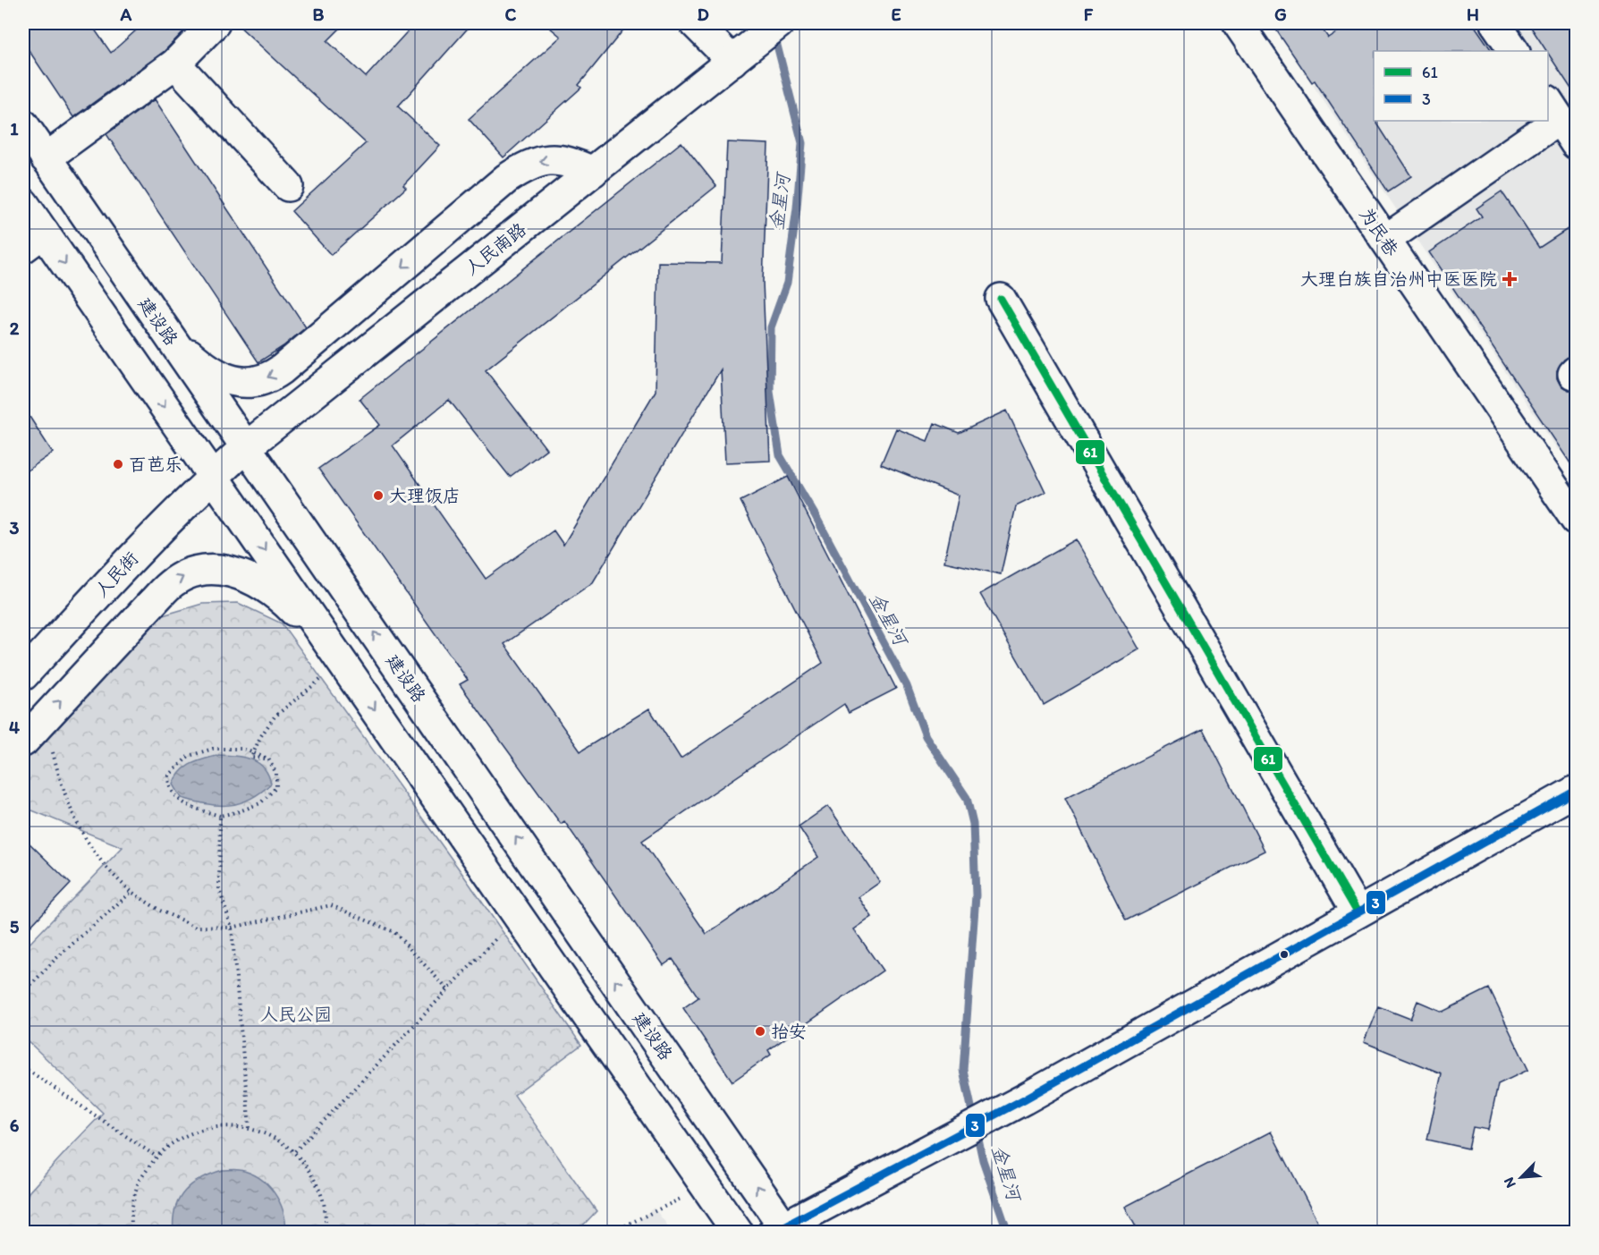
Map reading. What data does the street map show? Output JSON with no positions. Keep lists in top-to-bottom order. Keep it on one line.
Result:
{"streets":{"main road":["为民巷","人民南路","建设路","人民街"]},"crossings":[["人民南路","建设路"],["人民南路","人民街"]],"water":["金星河"],"parks":["人民公园"],"places":{"health":["大理白族自治州中医医院"],"other":["百芭乐","大理饭店","抬安"]},"lines":["transit line 61","transit line 3"],"legend":["61","3"],"north":"bottom left","grid":{"columns":["A","B","C","D","E","F","G","H"],"rows":["1","2","3","4","5","6"]}}
